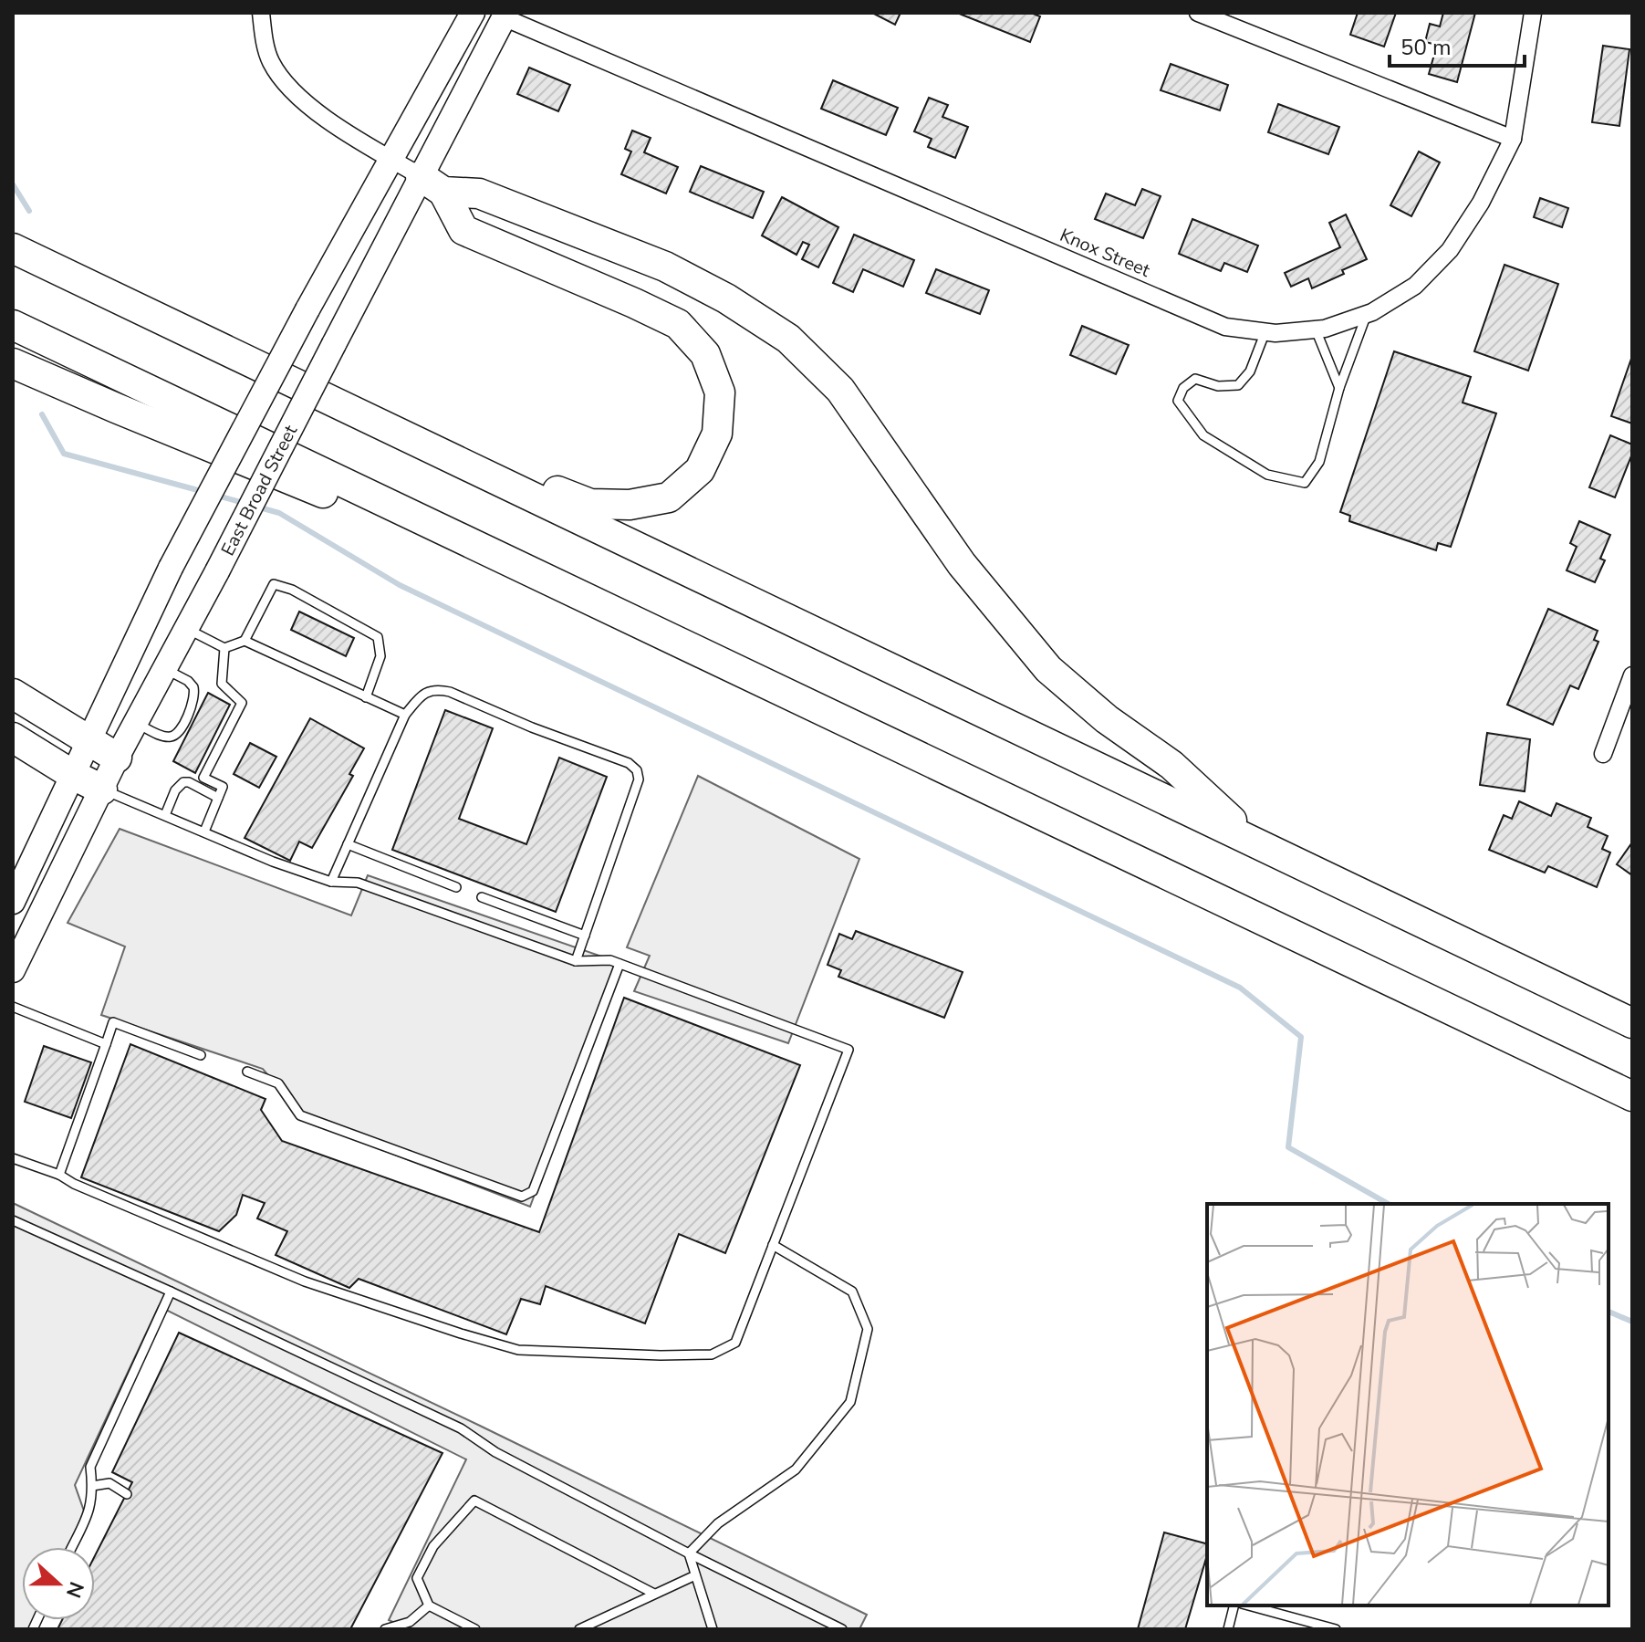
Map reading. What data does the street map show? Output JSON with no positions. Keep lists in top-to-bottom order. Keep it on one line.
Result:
{"streets":{"main road":["East Broad Street"],"street":["Knox Street"]},"crossings":[["Knox Street","East Broad Street"]],"scale_bar":"50 m","north":"right"}
